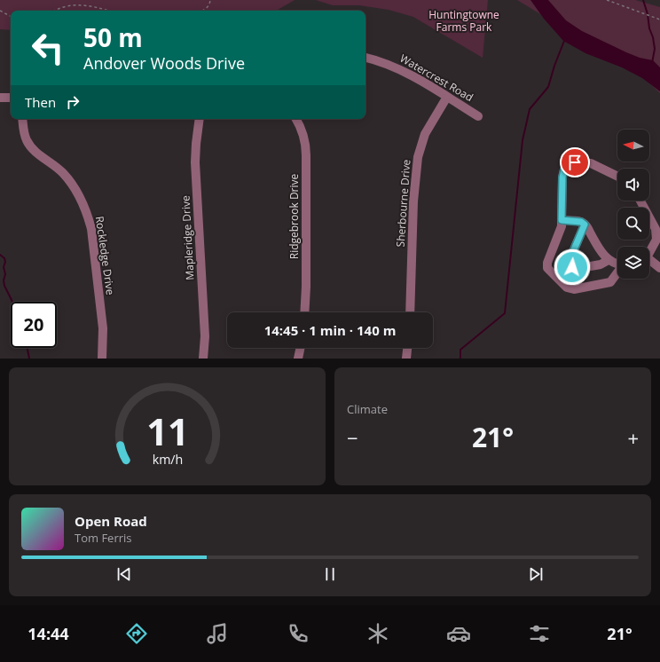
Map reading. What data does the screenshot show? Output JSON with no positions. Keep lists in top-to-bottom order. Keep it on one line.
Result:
{"streets":{"street":["Watercrest Road","Sherbourne Drive","Ridgebrook Drive","Mapleridge Drive","Rockledge Drive"]},"crossings":[["Watercrest Road","Sherbourne Drive"]],"parks":["Huntingtowne Farms Park"],"north":"left","page":{"turn":["50 m","Andover Woods Drive"],"then":"Then","limit":"20","trip":"14:45 · 1 min · 140 m","tile":"Climate","heat":["−","21°","+"],"song":["Open Road","Tom Ferris"],"tabs":["14:44","21°"],"gauge":["11","km/h"]}}
